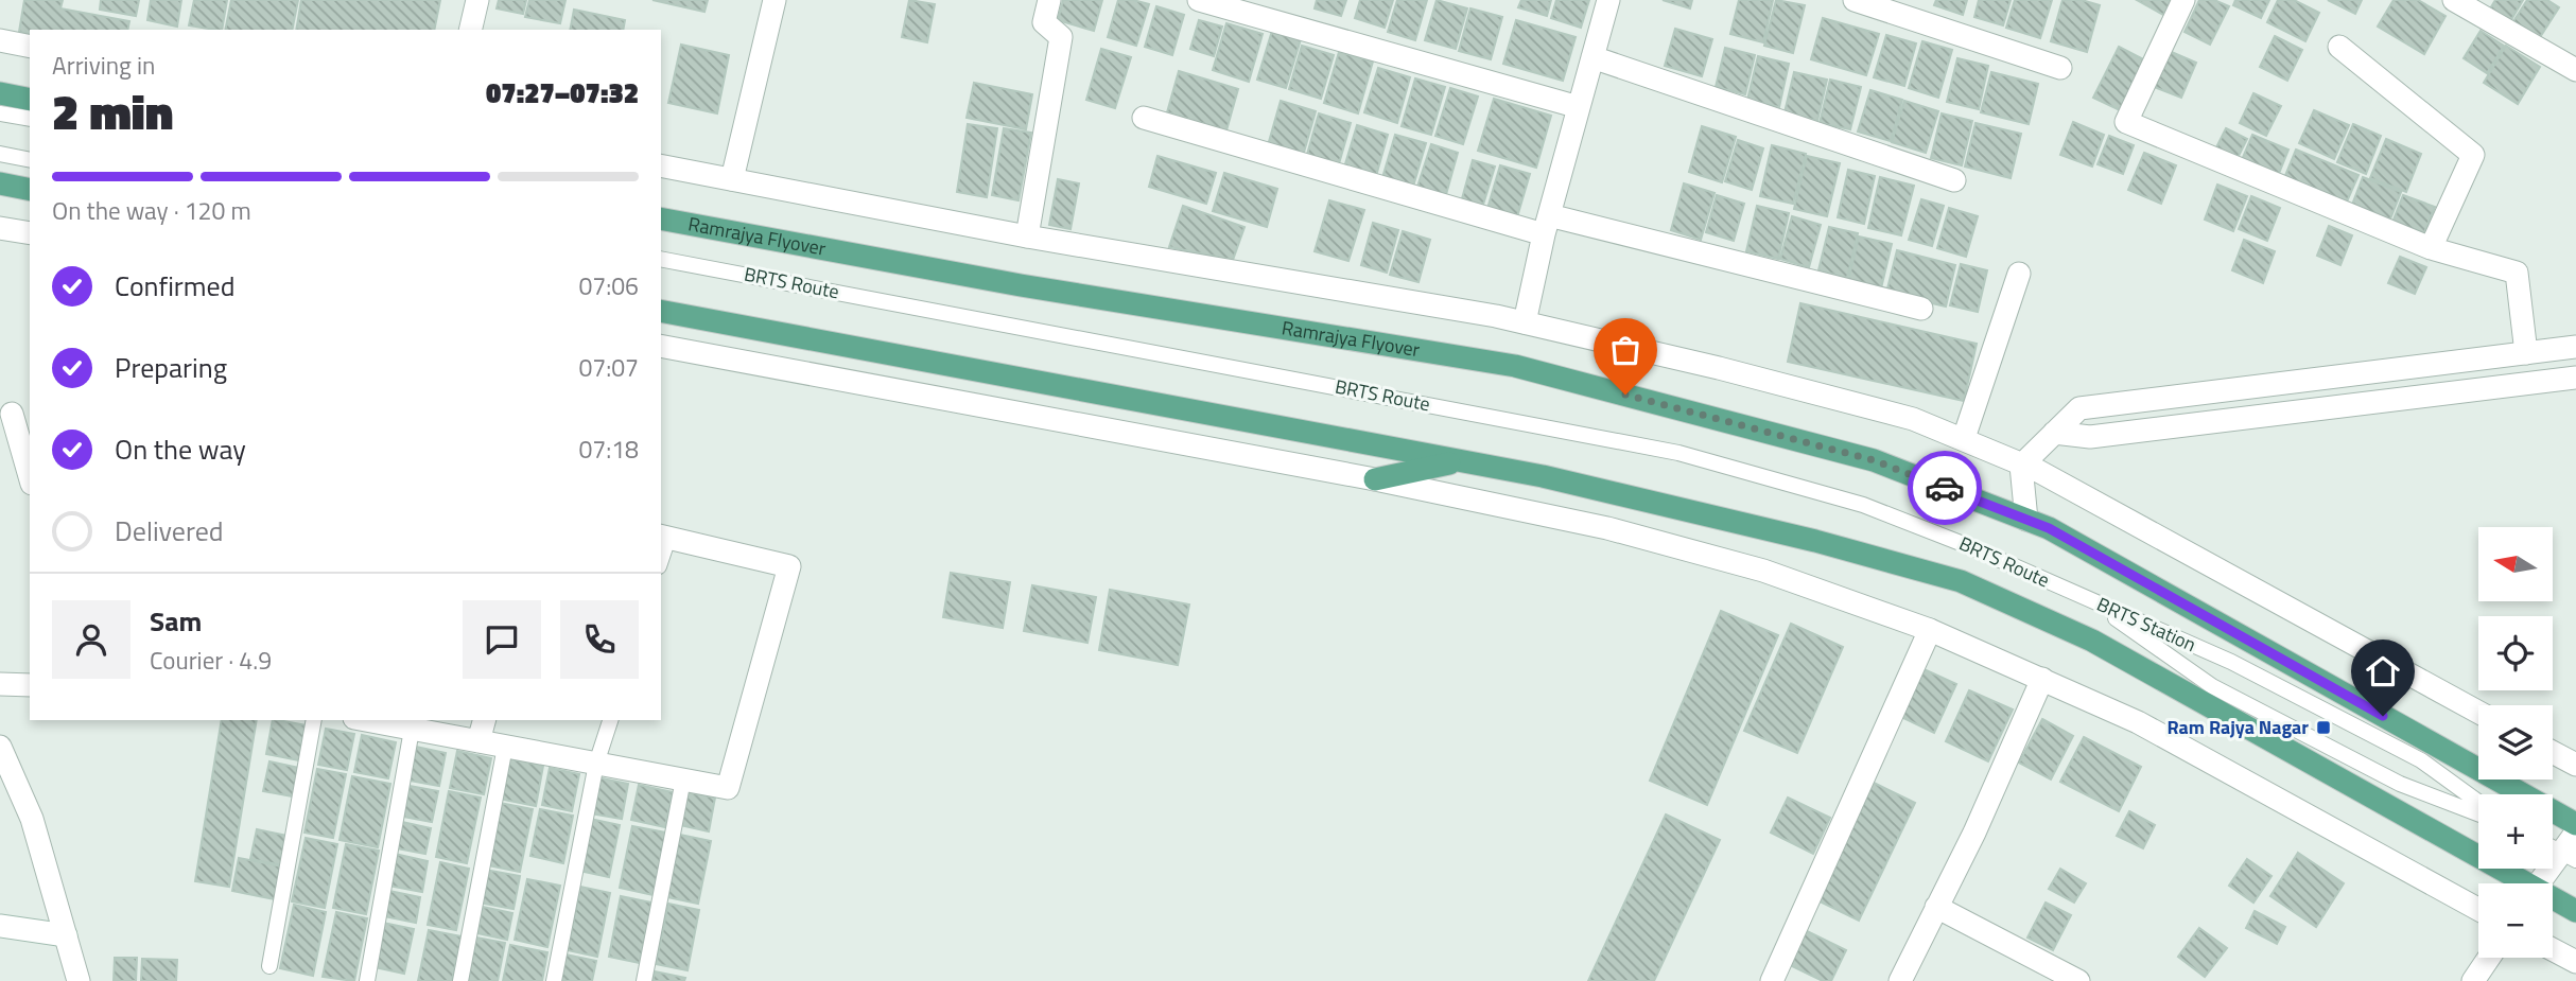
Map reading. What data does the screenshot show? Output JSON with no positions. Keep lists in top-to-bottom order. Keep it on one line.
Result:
{"streets":{"main road":["Ramrajya Flyover"],"lane":["BRTS Route","BRTS Station"]},"crossings":[["BRTS Route","BRTS Station"]],"places":{"transit":["Ram Rajya Nagar"]},"north":"left","page":{"heading":["2 min","Arriving in","07:27–07:32"],"panel":["Sam","Courier · 4.9"],"bar":"On the way · 120 m","list":[["Confirmed","07:06"],["Preparing","07:07"],["On the way","07:18"],"Delivered"],"map_buttons":["+","−"]}}
